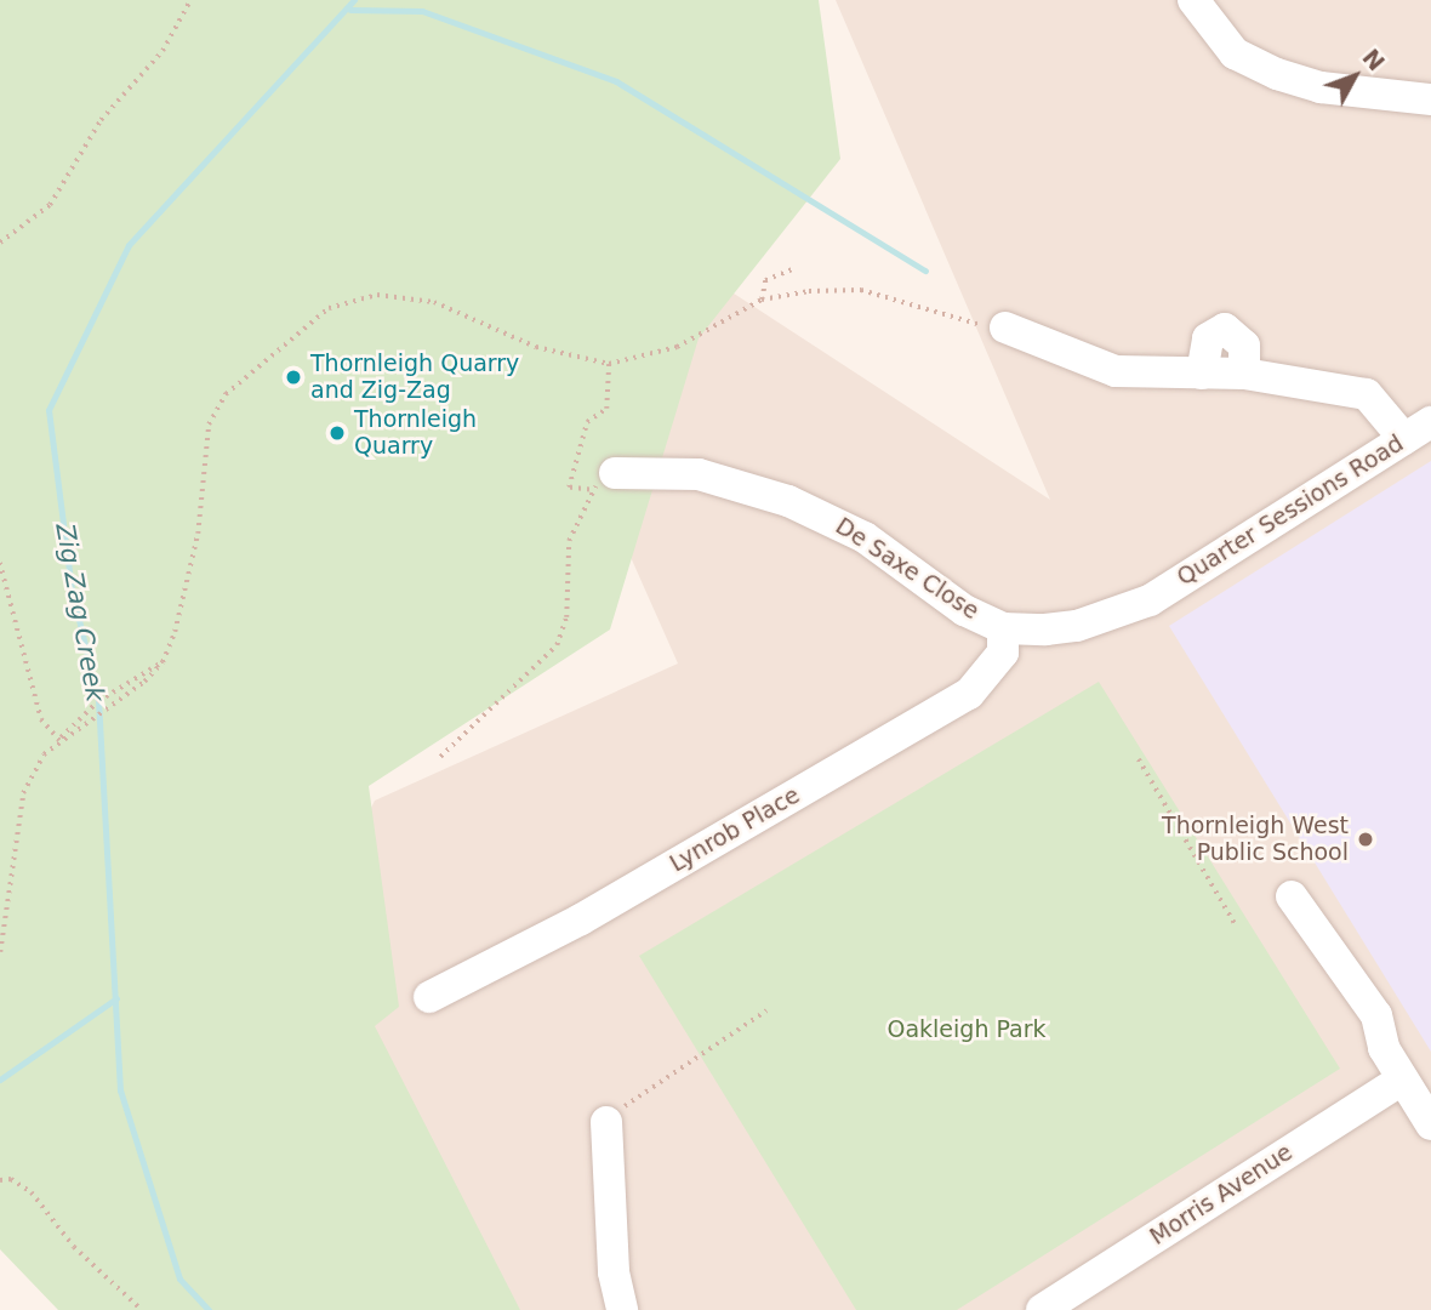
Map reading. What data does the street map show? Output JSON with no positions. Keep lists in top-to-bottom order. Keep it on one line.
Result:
{"streets":{"street":["Quarter Sessions Road","De Saxe Close","Lynrob Place","Morris Avenue"]},"crossings":[["Quarter Sessions Road","De Saxe Close"],["De Saxe Close","Lynrob Place"]],"water":["Zig Zag Creek"],"parks":["Oakleigh Park"],"places":["Thornleigh Quarry and Zig-Zag","Thornleigh Quarry","Thornleigh West Public School"],"north":"top right"}
